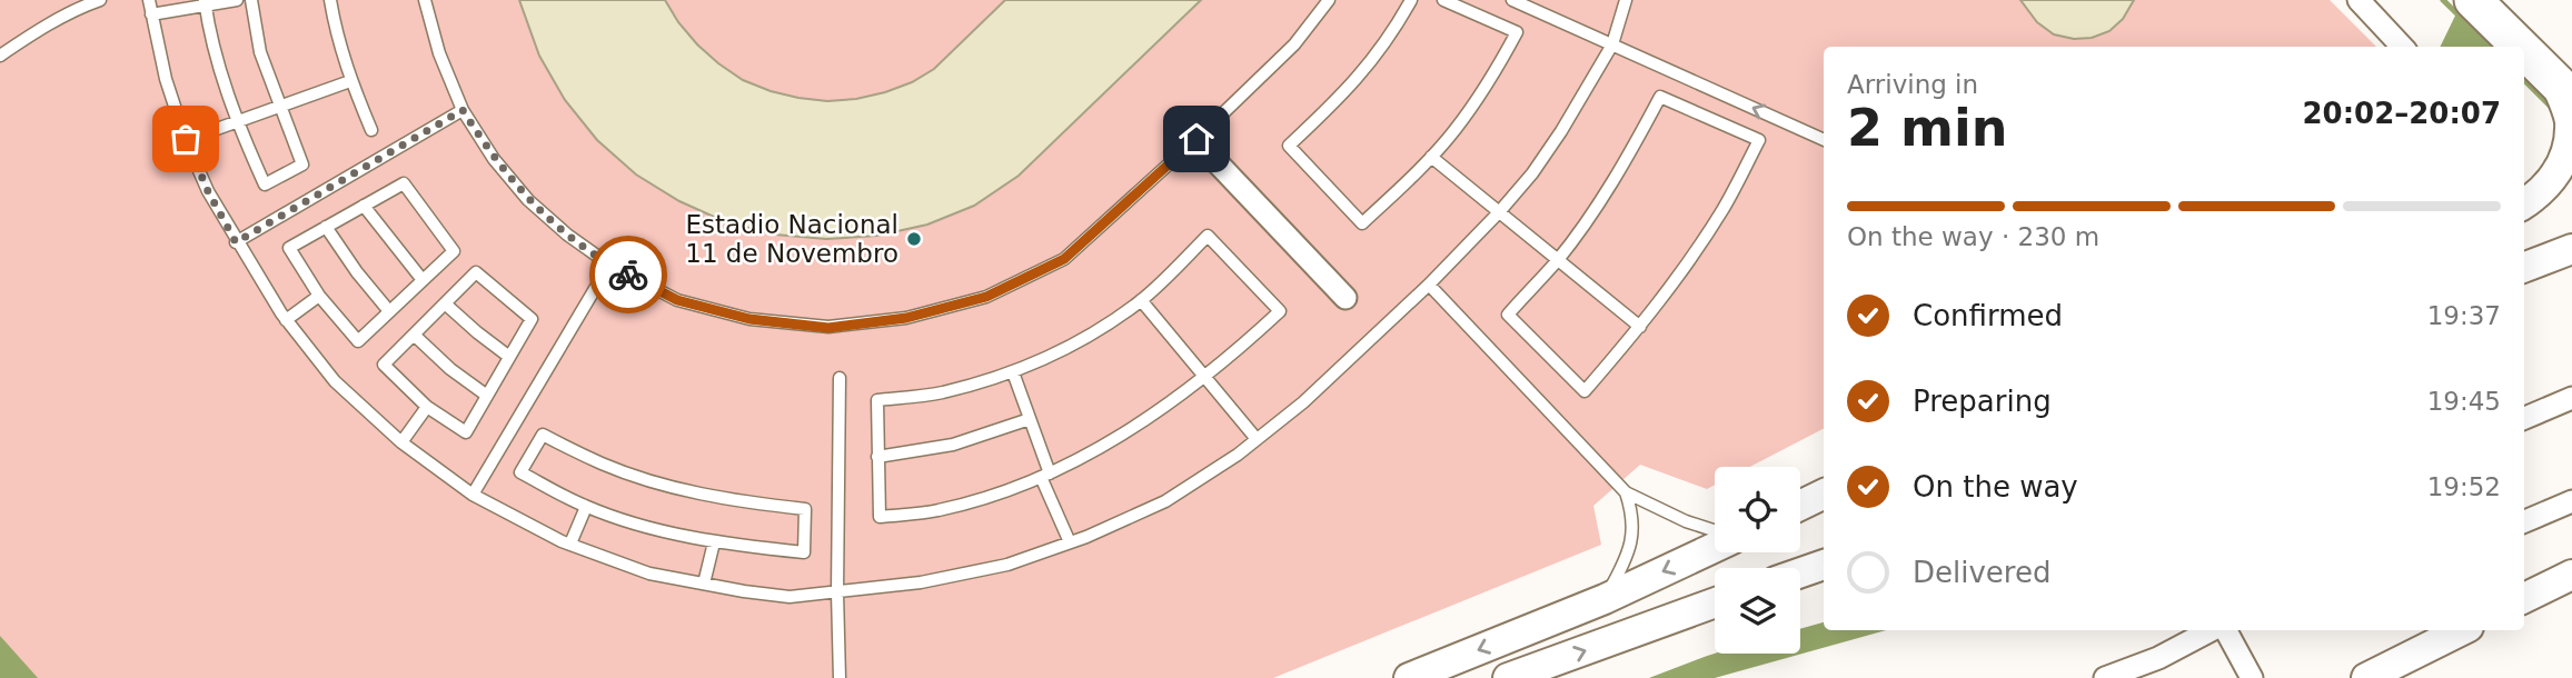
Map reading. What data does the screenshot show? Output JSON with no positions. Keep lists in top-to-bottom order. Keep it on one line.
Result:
{"places":["Estadio Nacional 11 de Novembro"],"page":{"heading":["2 min","Arriving in","20:02–20:07"],"bar":"On the way · 230 m","list":[["Confirmed","19:37"],["Preparing","19:45"],["On the way","19:52"],"Delivered"]}}
